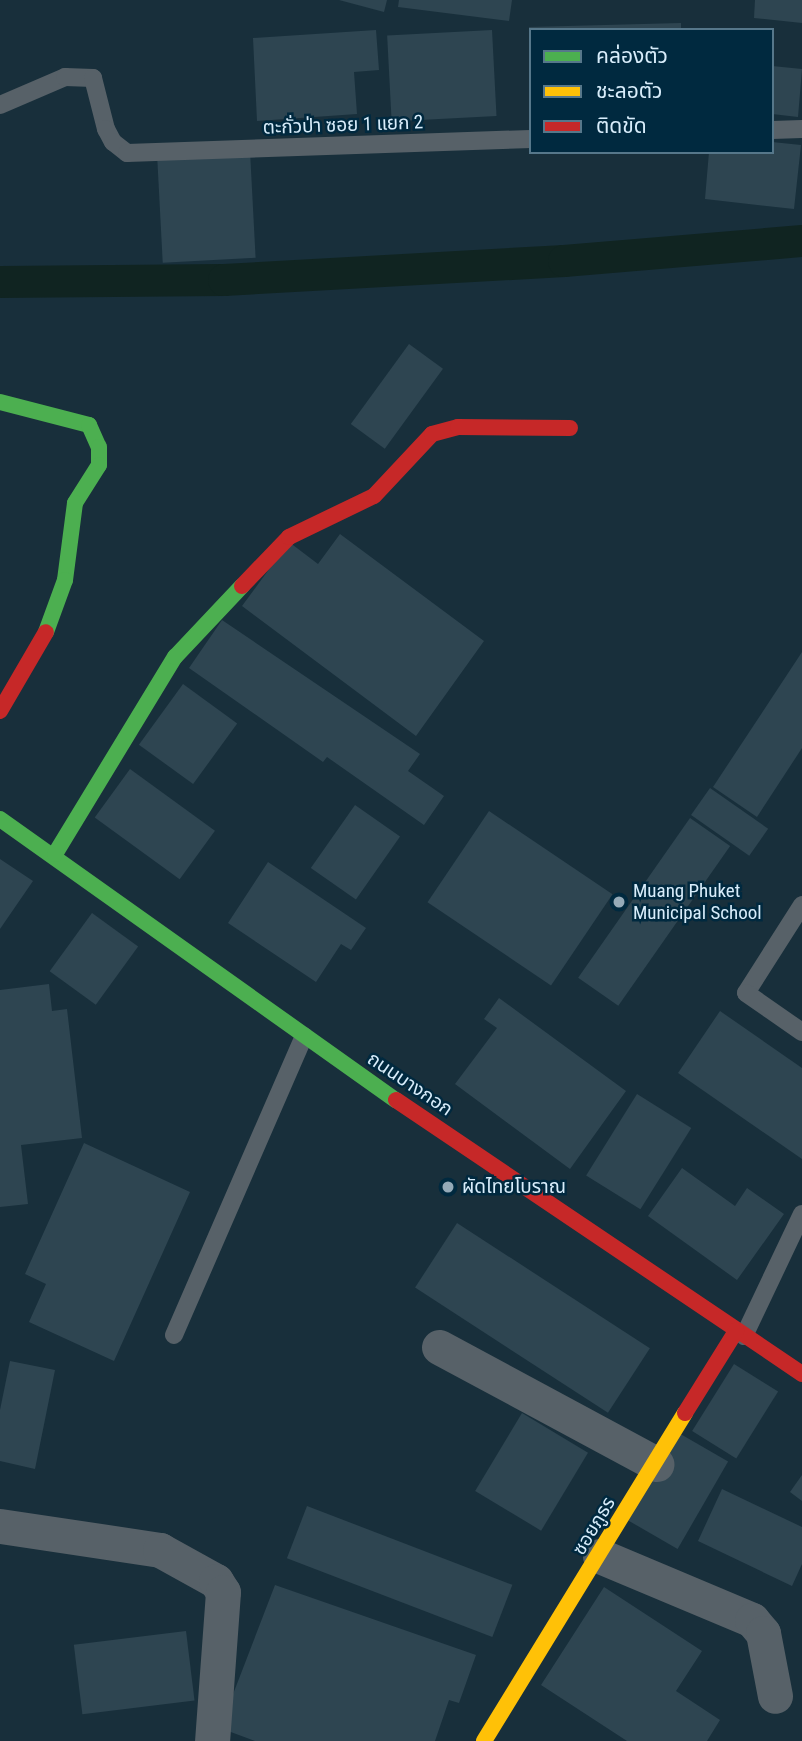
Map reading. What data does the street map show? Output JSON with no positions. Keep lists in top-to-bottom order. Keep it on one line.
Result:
{"streets":{"street":["ถนนบางกอก","ซอยภูธร"],"lane":["ตะกั่วป่า ซอย 1 แยก 2"]},"crossings":[["ถนนบางกอก","ซอยภูธร"]],"places":["Muang Phuket Municipal School","ผัดไทยโบราณ"],"legend":["คล่องตัว","ชะลอตัว","ติดขัด"]}
